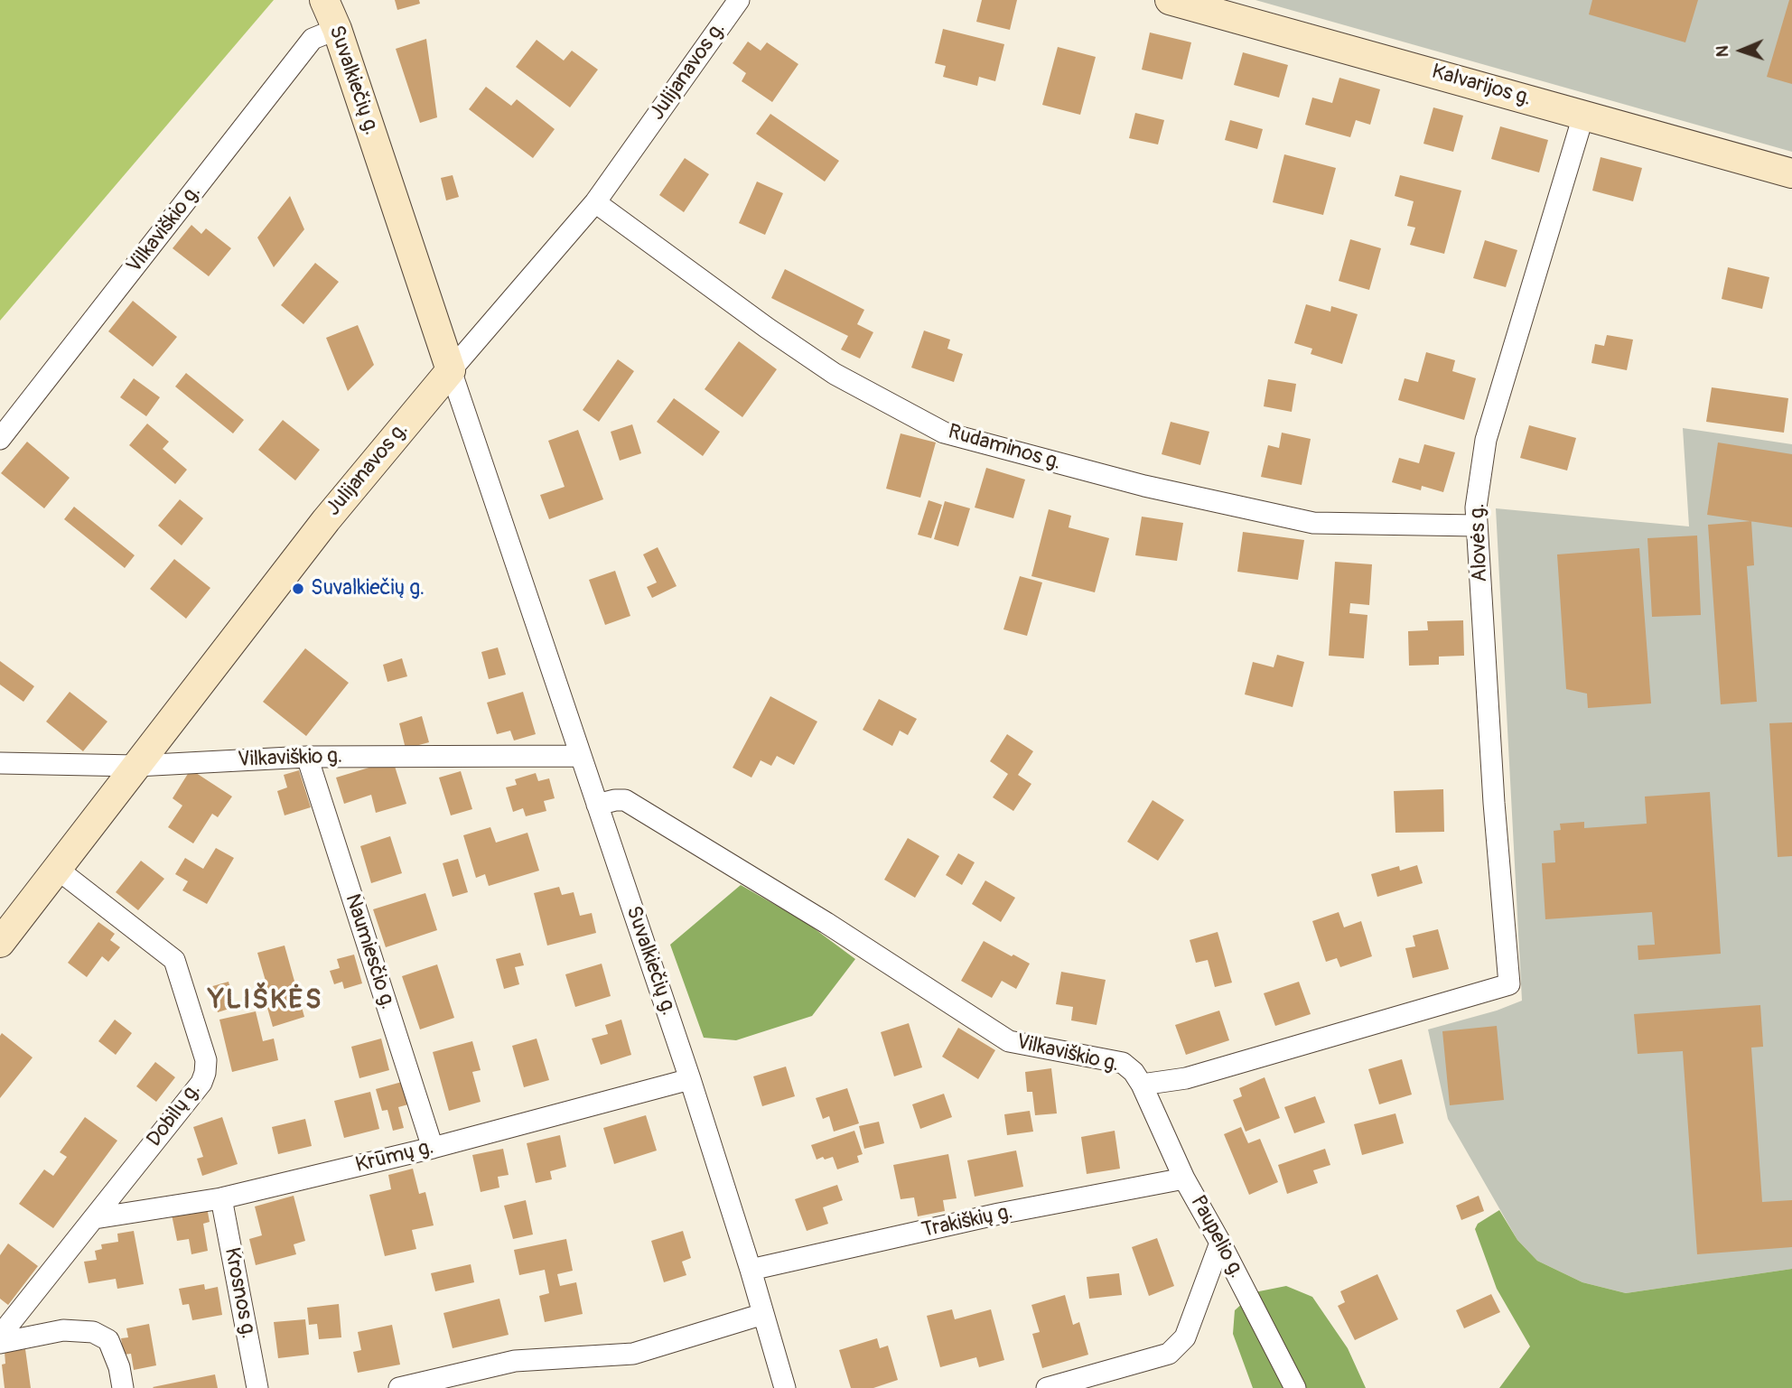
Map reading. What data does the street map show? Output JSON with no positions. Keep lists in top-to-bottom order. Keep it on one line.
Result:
{"streets":{"main road":["Julijanavos g.","Suvalkiečių g.","Kalvarijos g."],"street":["Vilkaviškio g.","Rudaminos g.","Alovės g.","Naumiesčio g.","Dobilų g.","Krūmų g.","Trakiškių g.","Paupelio g.","Krosnos g."]},"crossings":[["Julijanavos g.","Suvalkiečių g."],["Julijanavos g.","Vilkaviškio g."],["Julijanavos g.","Rudaminos g."],["Julijanavos g.","Dobilų g."],["Suvalkiečių g.","Vilkaviškio g."],["Suvalkiečių g.","Krūmų g."],["Suvalkiečių g.","Trakiškių g."],["Kalvarijos g.","Alovės g."],["Vilkaviškio g.","Alovės g."],["Vilkaviškio g.","Naumiesčio g."],["Vilkaviškio g.","Paupelio g."],["Rudaminos g.","Alovės g."],["Naumiesčio g.","Krūmų g."],["Dobilų g.","Krūmų g."],["Krūmų g.","Krosnos g."],["Trakiškių g.","Paupelio g."]],"districts":["YLIŠKĖS"],"places":["Suvalkiečių g."],"north":"left"}
